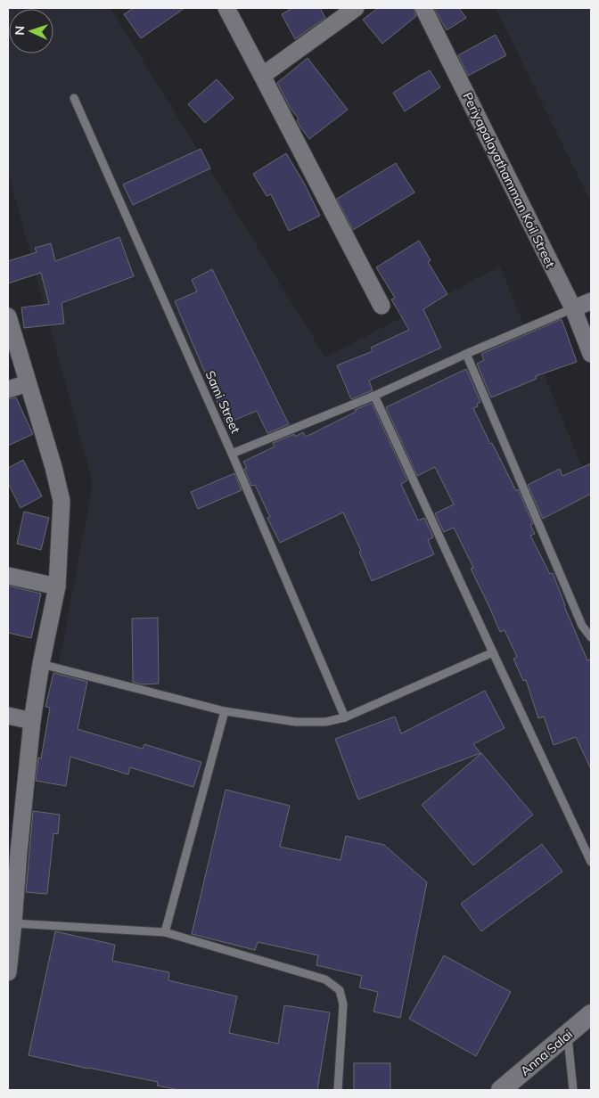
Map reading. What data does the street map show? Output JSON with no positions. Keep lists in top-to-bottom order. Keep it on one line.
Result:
{"streets":{"street":["Periyapalayathamman Koil Street","Anna Salai"],"lane":["Sami Street"]},"north":"left"}
